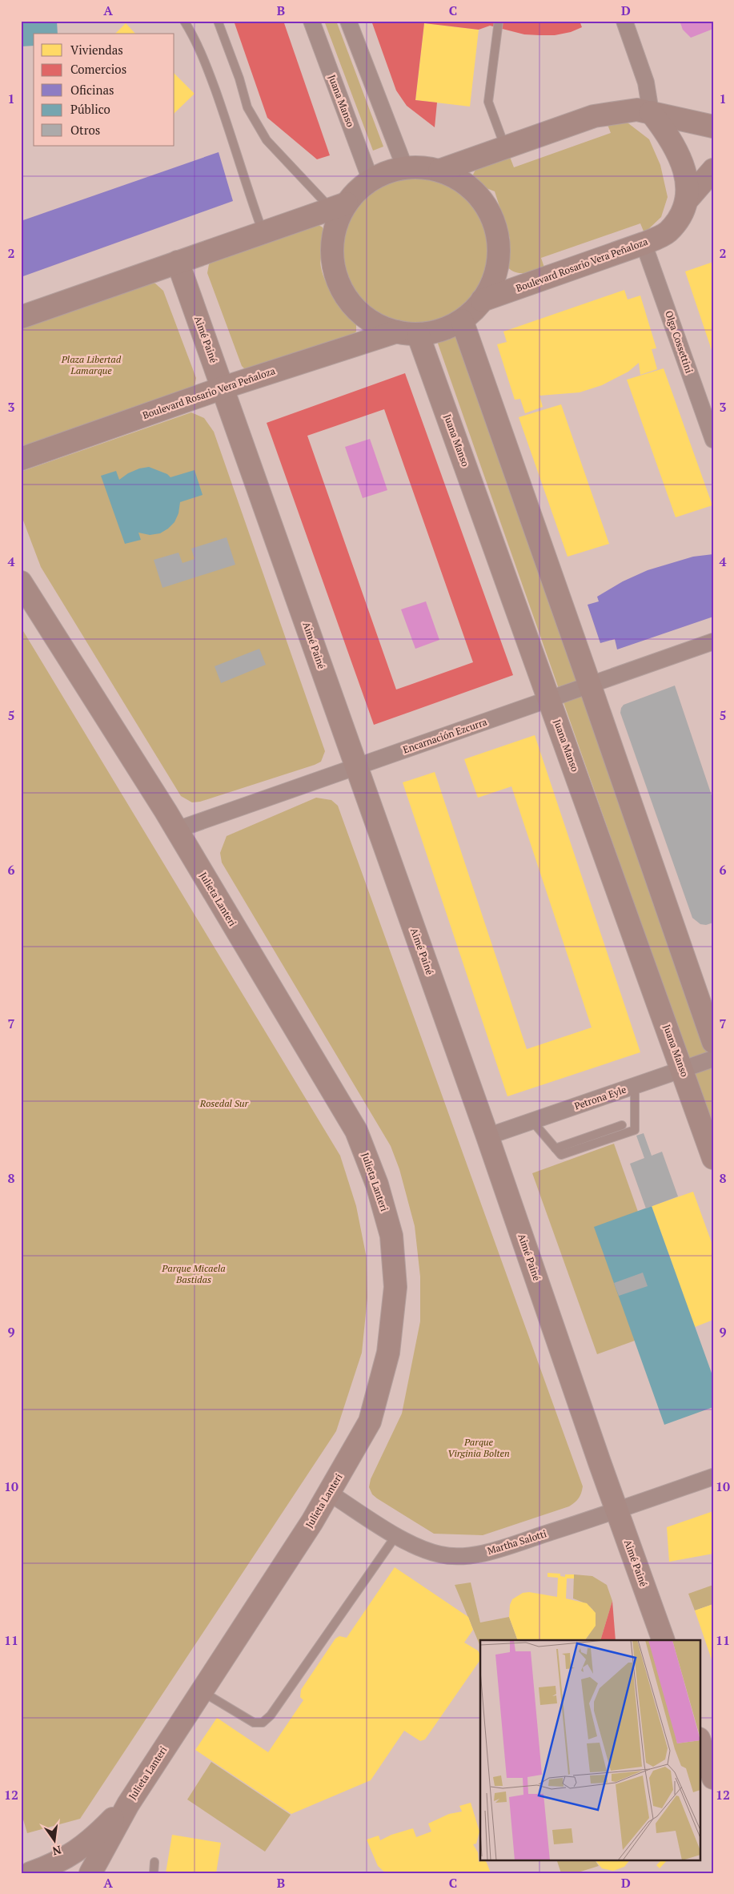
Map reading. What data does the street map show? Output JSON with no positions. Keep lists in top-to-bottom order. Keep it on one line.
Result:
{"streets":{"street":["Juana Manso","Boulevard Rosario Vera Peñaloza","Aimé Painé","Olga Cossettini","Encarnación Ezcurra","Julieta Lanteri","Petrona Eyle","Martha Salotti"]},"crossings":[["Juana Manso","Boulevard Rosario Vera Peñaloza"],["Juana Manso","Encarnación Ezcurra"],["Juana Manso","Petrona Eyle"],["Boulevard Rosario Vera Peñaloza","Aimé Painé"],["Boulevard Rosario Vera Peñaloza","Olga Cossettini"],["Aimé Painé","Encarnación Ezcurra"],["Aimé Painé","Petrona Eyle"],["Aimé Painé","Martha Salotti"],["Encarnación Ezcurra","Julieta Lanteri"],["Julieta Lanteri","Martha Salotti"]],"parks":["Plaza Libertad Lamarque","Rosedal Sur","Parque Micaela Bastidas","Parque Virginia Bolten"],"legend":["Viviendas","Comercios","Oficinas","Público","Otros"],"north":"bottom","grid":{"columns":["A","B","C","D"],"rows":["1","2","3","4","5","6","7","8","9","10","11","12"]}}
